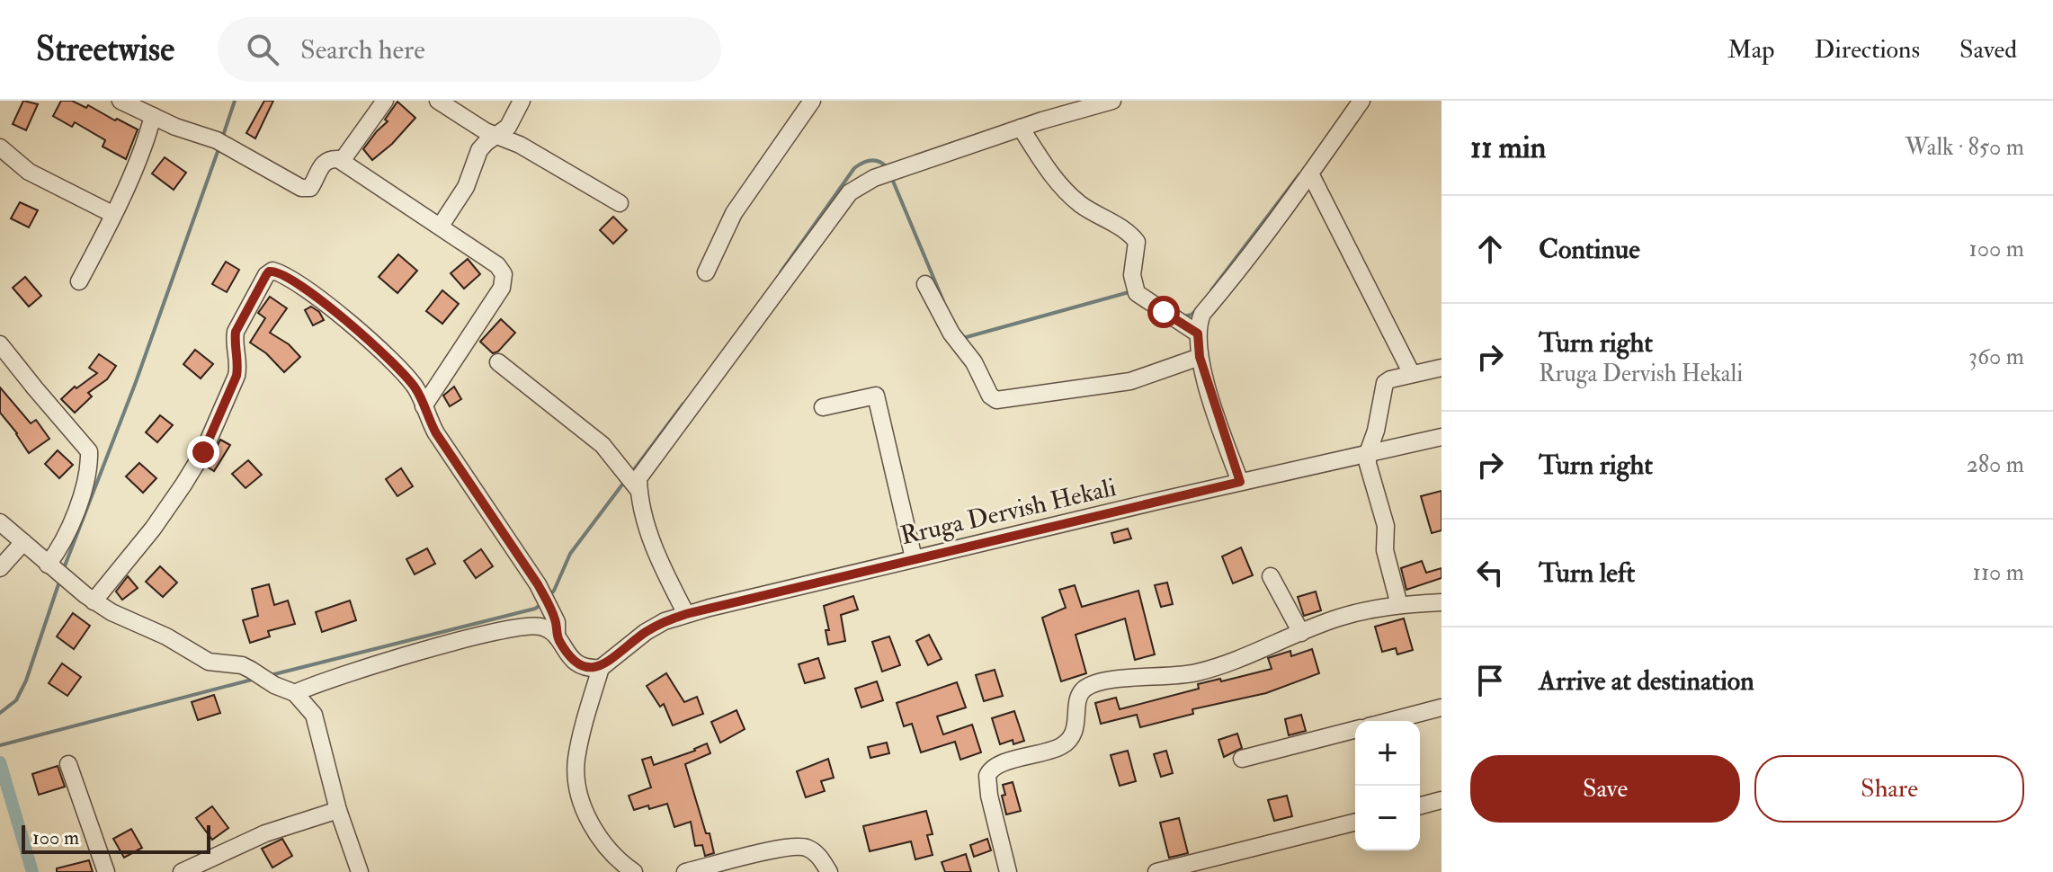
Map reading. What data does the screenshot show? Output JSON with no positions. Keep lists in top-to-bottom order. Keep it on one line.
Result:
{"streets":{"street":["Rruga Dervish Hekali"]},"scale_bar":"100 m","page":{"header":"Streetwise","search":"Search here","nav":["Map","Directions","Saved"],"heading":["11 min","Walk · 850 m"],"list":[["Continue","100 m"],["Turn right","Rruga Dervish Hekali","360 m"],["Turn right","280 m"],["Turn left","110 m"],"Arrive at destination"],"map_buttons":["+","−"],"buttons":["Save","Share"],"scale":"100 m"}}
